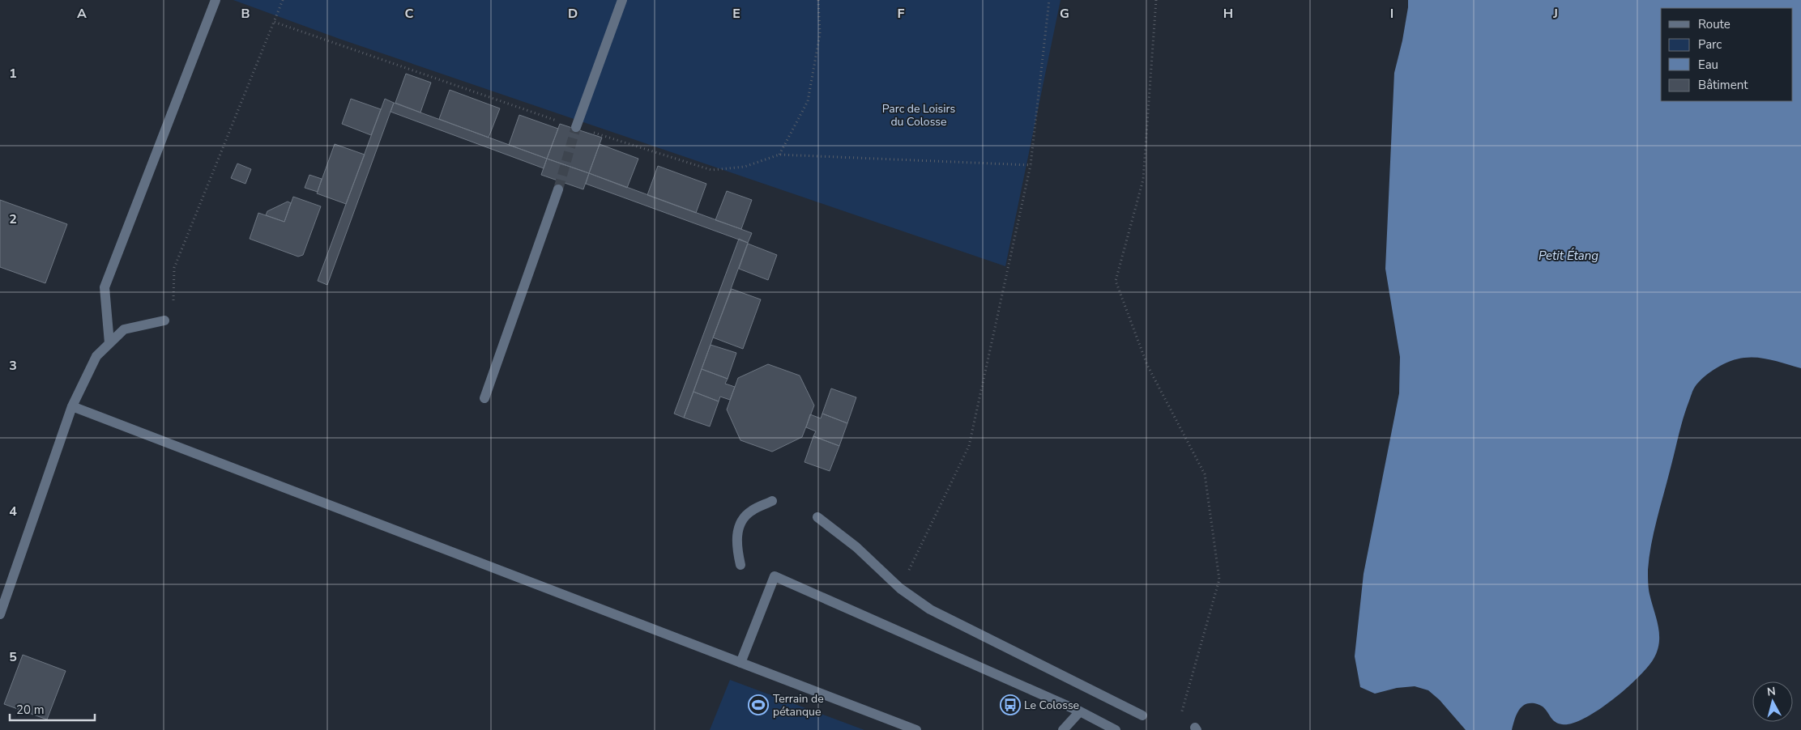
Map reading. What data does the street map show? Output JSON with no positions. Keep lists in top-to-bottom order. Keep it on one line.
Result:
{"water":["Petit Étang"],"parks":["Parc de Loisirs du Colosse"],"places":{"sports":["Terrain de pétanque"],"bus stop":["Le Colosse"]},"legend":["Route","Parc","Eau","Bâtiment"],"scale_bar":"20 m","north":"top","grid":{"columns":["A","B","C","D","E","F","G","H","I","J"],"rows":["1","2","3","4","5"]}}
